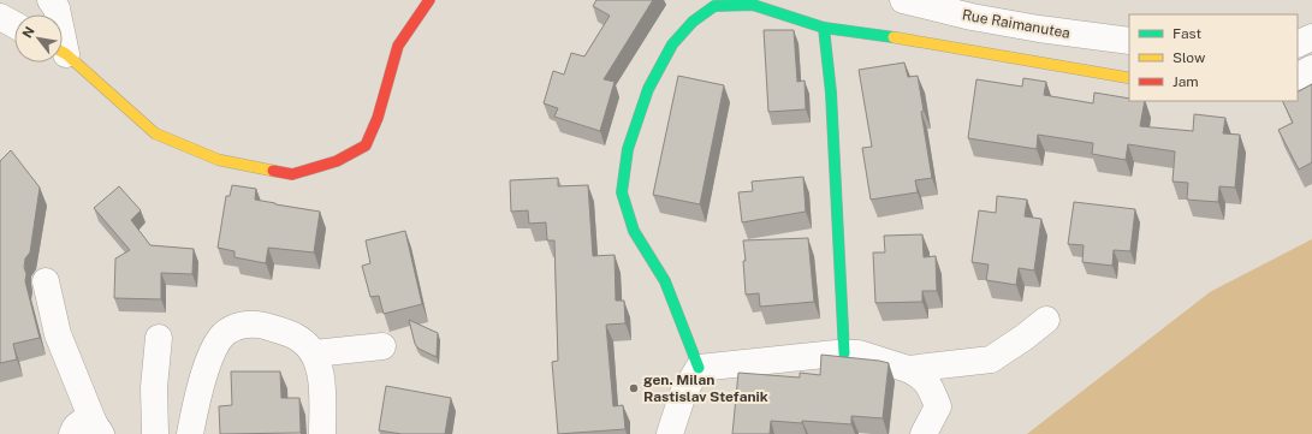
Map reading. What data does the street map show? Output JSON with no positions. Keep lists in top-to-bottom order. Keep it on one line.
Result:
{"streets":{"street":["Rue Raimanutea"]},"places":["gen. Milan Rastislav Stefanik"],"legend":["Fast","Slow","Jam"],"north":"top left"}
